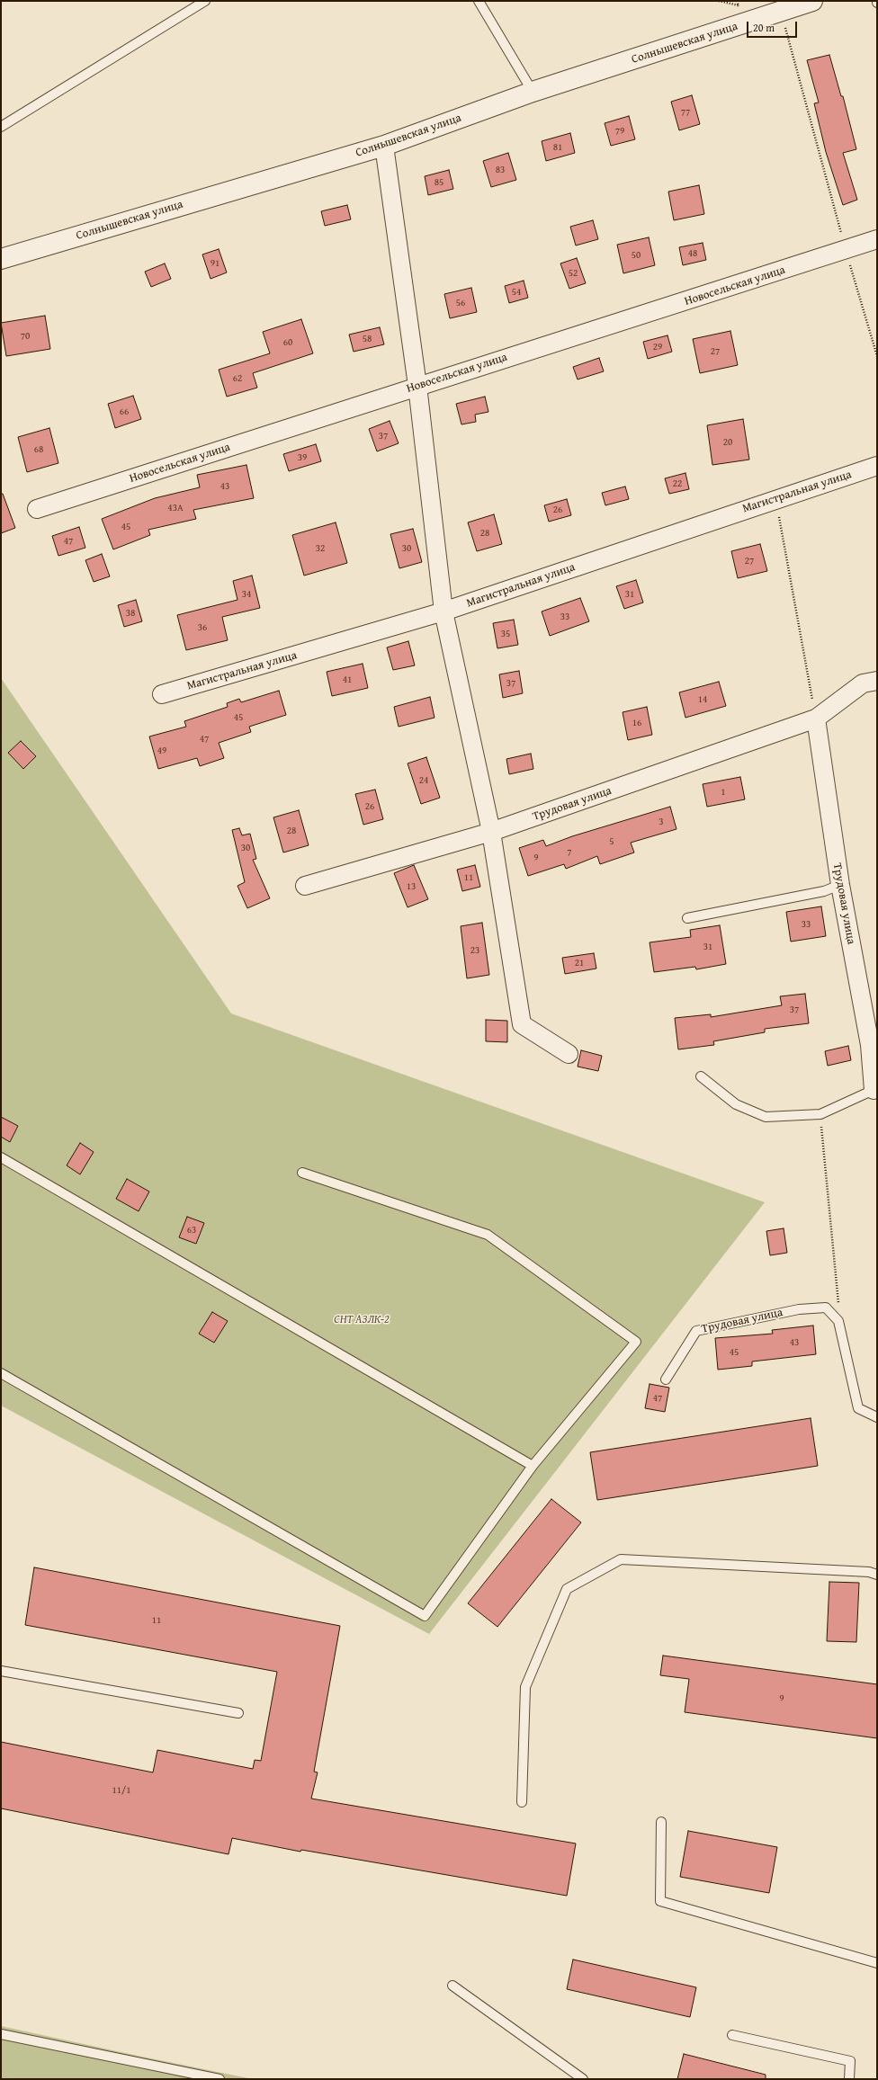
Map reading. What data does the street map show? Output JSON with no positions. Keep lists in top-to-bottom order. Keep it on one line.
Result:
{"streets":{"street":["Солнышевская улица","Новосельская улица","Магистральная улица","Трудовая улица"]},"parks":["СНТ АЗЛК-2"],"house_numbers":["77","79","81","83","85","48","50","91","52","54","56","70","58","60","29","27","62","66","37","20","68","39","22","43","43А","26","45","28","47","32","30","27","34","31","38","33","36","35","41","37","14","45","16","47","49","24","1","26","3","28","5","30","7","9","11","13","33","31","23","21","37","63","43","45","47","11","9","11/1"],"scale_bar":"20 m"}
